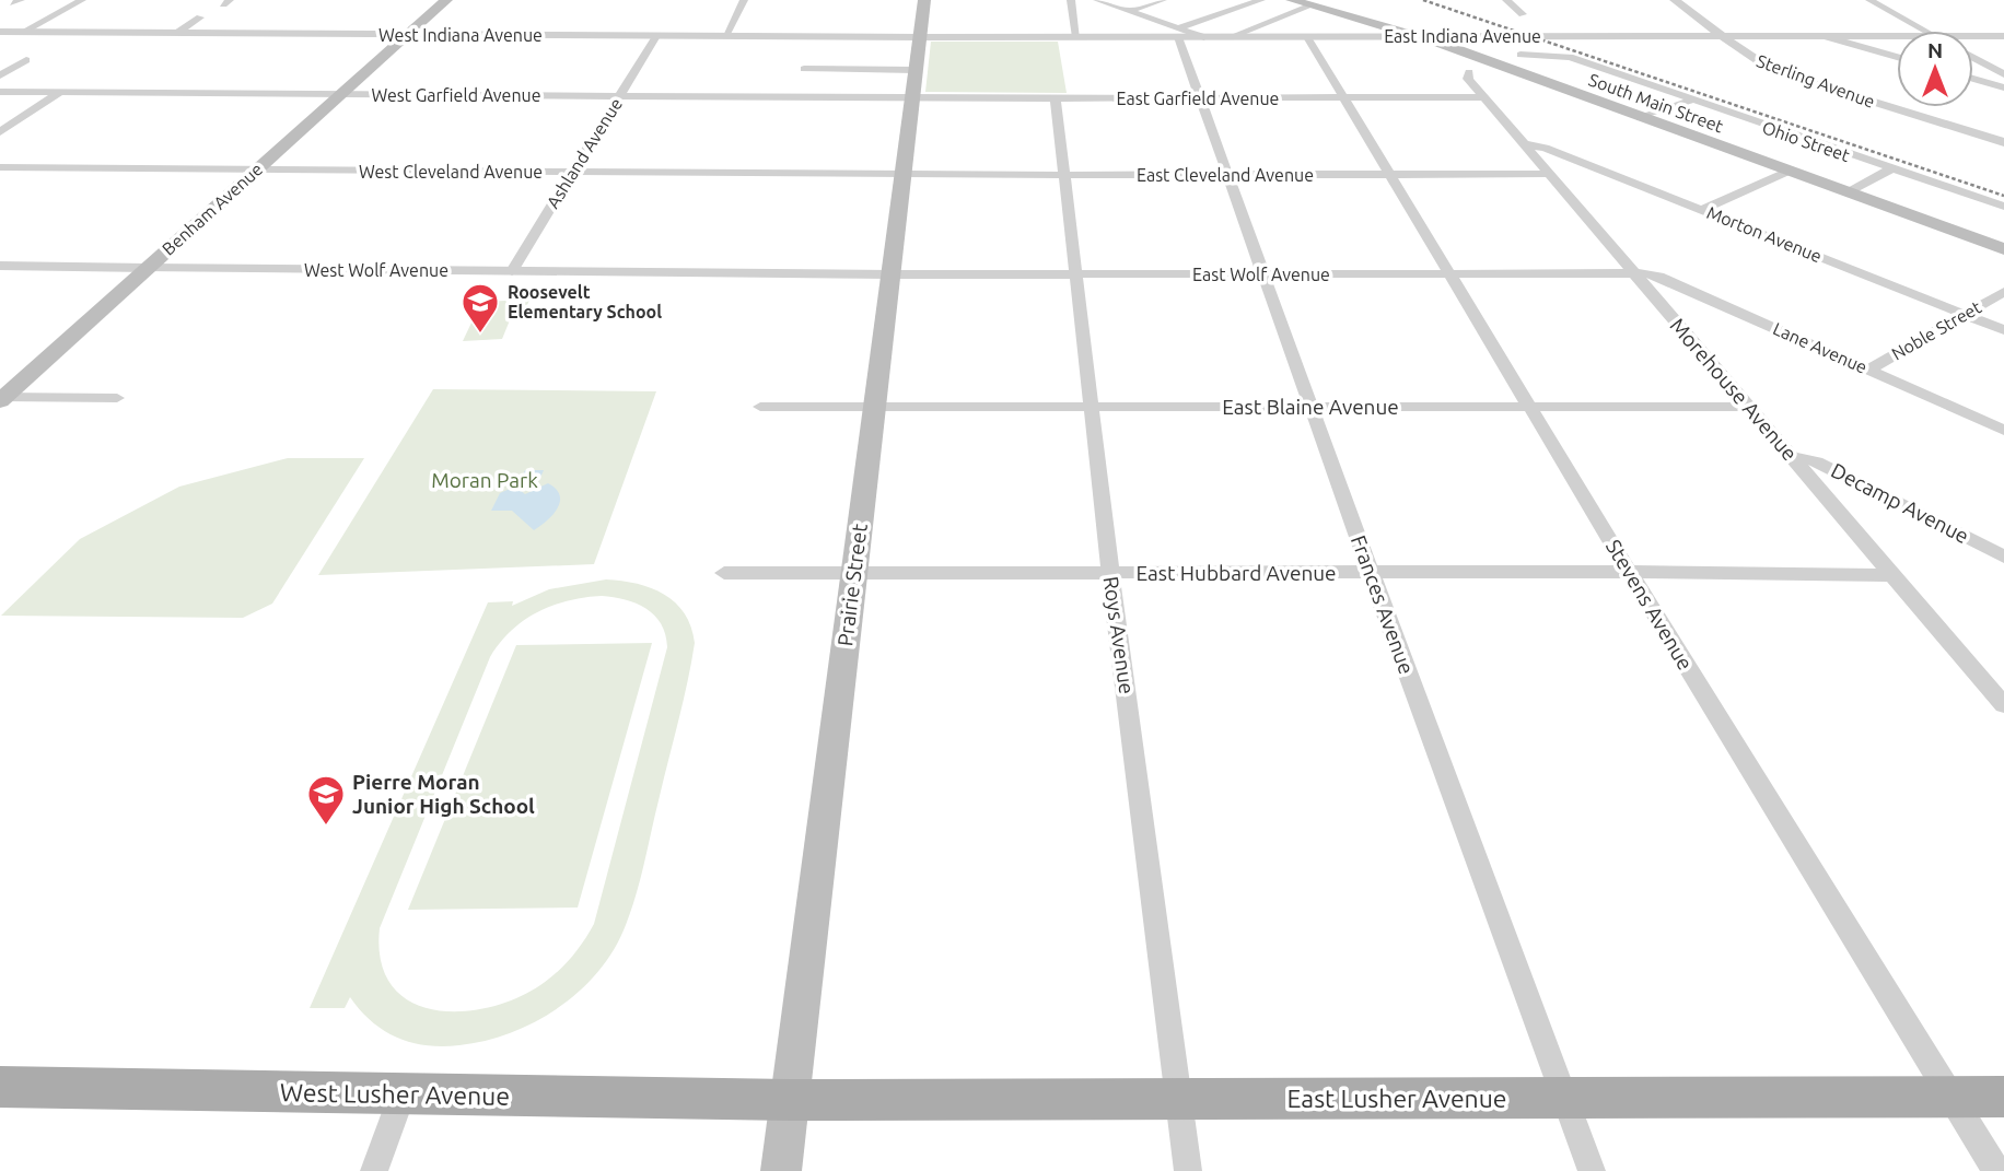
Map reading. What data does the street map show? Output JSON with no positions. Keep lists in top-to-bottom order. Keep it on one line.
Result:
{"streets":{"main road":["South Main Street","Benham Avenue","Prairie Street","West Lusher Avenue","East Lusher Avenue"],"street":["West Indiana Avenue","East Indiana Avenue","Sterling Avenue","West Garfield Avenue","East Garfield Avenue","Ohio Street","Ashland Avenue","West Cleveland Avenue","East Cleveland Avenue","Morton Avenue","West Wolf Avenue","East Wolf Avenue","Noble Street","Lane Avenue","Morehouse Avenue","East Blaine Avenue","Decamp Avenue","East Hubbard Avenue","Frances Avenue","Stevens Avenue","Roys Avenue"]},"crossings":[["West Indiana Avenue","East Indiana Avenue"],["West Indiana Avenue","Ashland Avenue"],["West Indiana Avenue","Benham Avenue"],["West Indiana Avenue","Prairie Street"],["East Indiana Avenue","Sterling Avenue"],["East Indiana Avenue","South Main Street"],["East Indiana Avenue","Prairie Street"],["East Indiana Avenue","Frances Avenue"],["East Indiana Avenue","Stevens Avenue"],["West Garfield Avenue","East Garfield Avenue"],["West Garfield Avenue","Ashland Avenue"],["West Garfield Avenue","Benham Avenue"],["West Garfield Avenue","Prairie Street"],["East Garfield Avenue","Morehouse Avenue"],["East Garfield Avenue","Prairie Street"],["East Garfield Avenue","Frances Avenue"],["East Garfield Avenue","Stevens Avenue"],["East Garfield Avenue","Roys Avenue"],["Ashland Avenue","West Cleveland Avenue"],["Ashland Avenue","West Wolf Avenue"],["West Cleveland Avenue","East Cleveland Avenue"],["West Cleveland Avenue","Benham Avenue"],["West Cleveland Avenue","Prairie Street"],["East Cleveland Avenue","Morehouse Avenue"],["East Cleveland Avenue","Prairie Street"],["East Cleveland Avenue","Frances Avenue"],["East Cleveland Avenue","Stevens Avenue"],["East Cleveland Avenue","Roys Avenue"],["Benham Avenue","West Wolf Avenue"],["Morton Avenue","Noble Street"],["Morton Avenue","Morehouse Avenue"],["West Wolf Avenue","East Wolf Avenue"],["West Wolf Avenue","Prairie Street"],["East Wolf Avenue","Lane Avenue"],["East Wolf Avenue","Morehouse Avenue"],["East Wolf Avenue","Prairie Street"],["East Wolf Avenue","Frances Avenue"],["East Wolf Avenue","Stevens Avenue"],["East Wolf Avenue","Roys Avenue"],["Noble Street","Lane Avenue"],["Lane Avenue","Morehouse Avenue"],["Morehouse Avenue","East Blaine Avenue"],["Morehouse Avenue","Decamp Avenue"],["Morehouse Avenue","East Hubbard Avenue"],["East Blaine Avenue","Prairie Street"],["East Blaine Avenue","Frances Avenue"],["East Blaine Avenue","Stevens Avenue"],["East Blaine Avenue","Roys Avenue"],["East Hubbard Avenue","Prairie Street"],["East Hubbard Avenue","Frances Avenue"],["East Hubbard Avenue","Stevens Avenue"],["East Hubbard Avenue","Roys Avenue"],["Prairie Street","West Lusher Avenue"],["Prairie Street","East Lusher Avenue"],["Frances Avenue","East Lusher Avenue"],["Stevens Avenue","East Lusher Avenue"],["Roys Avenue","East Lusher Avenue"],["West Lusher Avenue","East Lusher Avenue"]],"parks":["Moran Park"],"places":{"school or university":["Roosevelt Elementary School","Pierre Moran Junior High School"]},"north":"top"}
